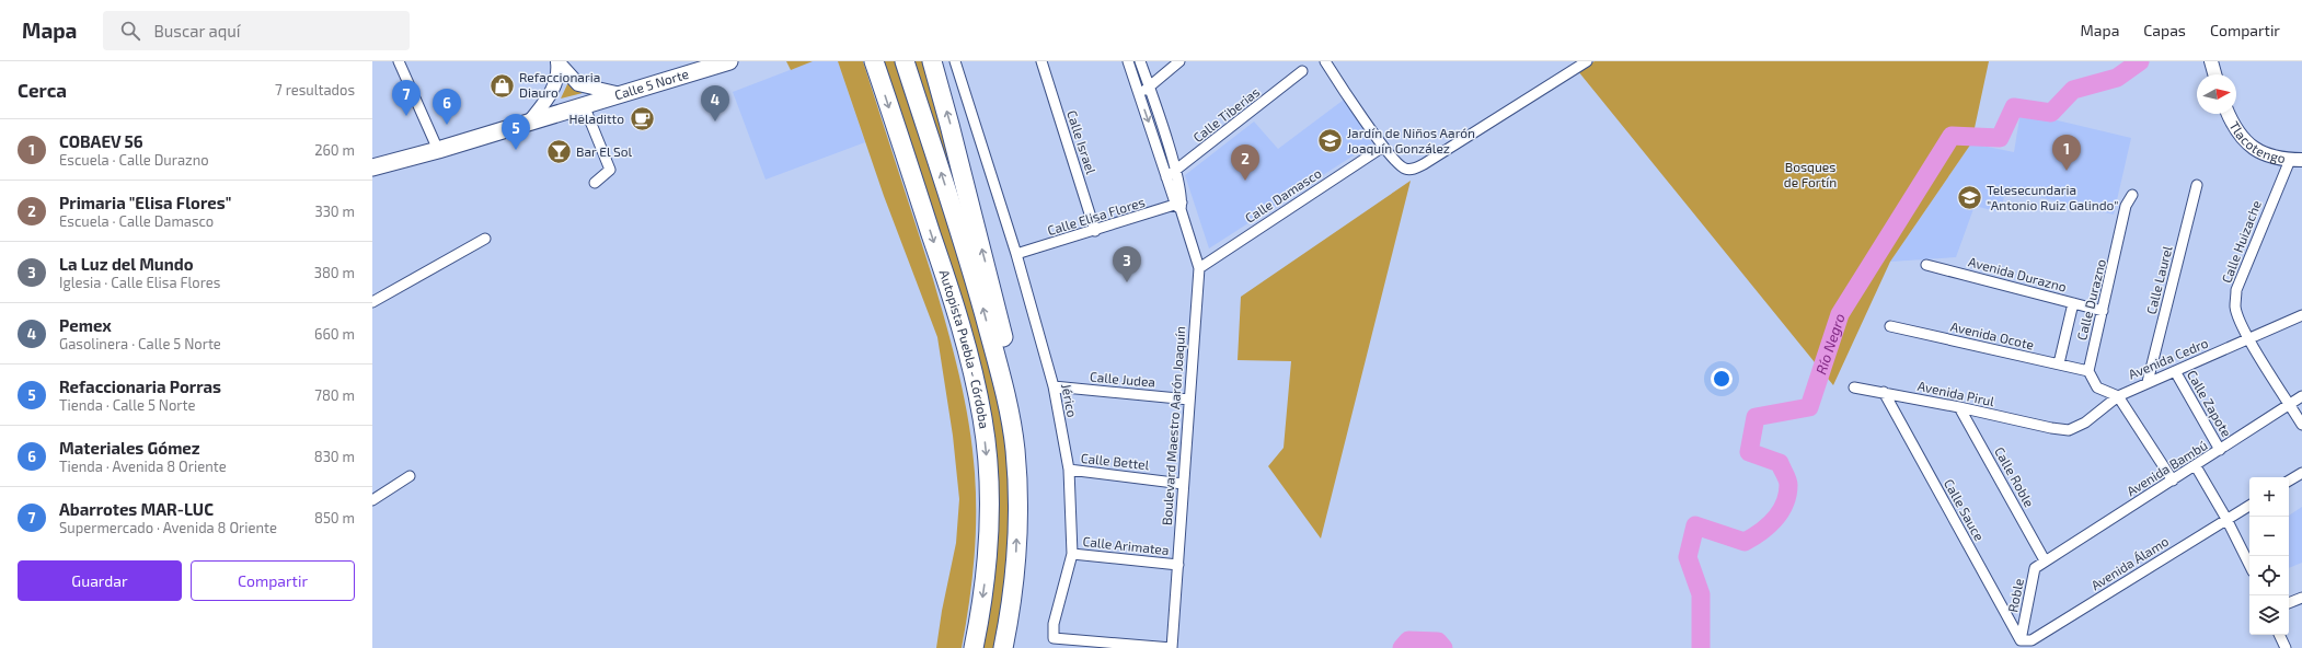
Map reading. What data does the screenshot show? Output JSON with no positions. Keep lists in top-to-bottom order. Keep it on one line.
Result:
{"streets":{"highway":["Autopista Puebla - Córdoba"],"main road":["Calle 5 Norte"],"street":["Calle Tiberias","Tlacotengo","Calle Israel","Calle Damasco","Calle Elisa Flores","Calle Huizache","Avenida Durazno","Calle Laurel","Calle Durazno","Avenida Ocote","Avenida Cedro","Calle Judea","Avenida Pirul","Jérico","Calle Zapote","Boulevard Maestro Aarón Joaquín","Calle Bettel","Avenida Bambú","Calle Roble","Calle Sauce","Calle Arimatea","Avenida Álamo","Roble"]},"crossings":[["Calle Tiberias","Boulevard Maestro Aarón Joaquín"],["Tlacotengo","Calle Huizache"],["Calle Israel","Calle Elisa Flores"],["Calle Damasco","Boulevard Maestro Aarón Joaquín"],["Calle Elisa Flores","Jérico"],["Calle Elisa Flores","Boulevard Maestro Aarón Joaquín"],["Calle Huizache","Avenida Cedro"],["Calle Huizache","Avenida Bambú"],["Avenida Durazno","Calle Durazno"],["Calle Laurel","Avenida Cedro"],["Calle Durazno","Avenida Ocote"],["Avenida Cedro","Avenida Pirul"],["Avenida Cedro","Calle Zapote"],["Calle Judea","Jérico"],["Calle Judea","Boulevard Maestro Aarón Joaquín"],["Avenida Pirul","Calle Roble"],["Avenida Pirul","Calle Sauce"],["Jérico","Boulevard Maestro Aarón Joaquín"],["Jérico","Calle Bettel"],["Jérico","Calle Arimatea"],["Calle Zapote","Avenida Bambú"],["Boulevard Maestro Aarón Joaquín","Calle Bettel"],["Boulevard Maestro Aarón Joaquín","Calle Arimatea"],["Avenida Bambú","Calle Roble"],["Avenida Bambú","Roble"],["Calle Roble","Roble"],["Calle Sauce","Avenida Álamo"],["Calle Sauce","Roble"],["Avenida Álamo","Roble"]],"water":["Río Negro"],"parks":["Bosques de Fortín"],"places":{"shop":["Refaccionaria Diauro"],"cafe":["Heladitto"],"school or university":["Jardín de Niños Aarón Joaquín González","Telesecundaria \"Antonio Ruiz Galindo\""],"bar":["Bar El Sol"]},"north":"right","page":{"header":"Mapa","search":"Buscar aquí","nav":["Mapa","Capas","Compartir"],"heading":["Cerca","7 resultados"],"pins":["7","4","6","5","1","2","3"],"list":[{"mark":"1","name":"COBAEV 56","note":"Escuela · Calle Durazno","value":"260 m"},{"mark":"2","name":"Primaria \"Elisa Flores\"","note":"Escuela · Calle Damasco","value":"330 m"},{"mark":"3","name":"La Luz del Mundo","note":"Iglesia · Calle Elisa Flores","value":"380 m"},{"mark":"4","name":"Pemex","note":"Gasolinera · Calle 5 Norte","value":"660 m"},{"mark":"5","name":"Refaccionaria Porras","note":"Tienda · Calle 5 Norte","value":"780 m"},{"mark":"6","name":"Materiales Gómez","note":"Tienda · Avenida 8 Oriente","value":"830 m"},{"mark":"7","name":"Abarrotes MAR-LUC","note":"Supermercado · Avenida 8 Oriente","value":"850 m"}],"map_buttons":["+","−"],"buttons":["Guardar","Compartir"]}}
